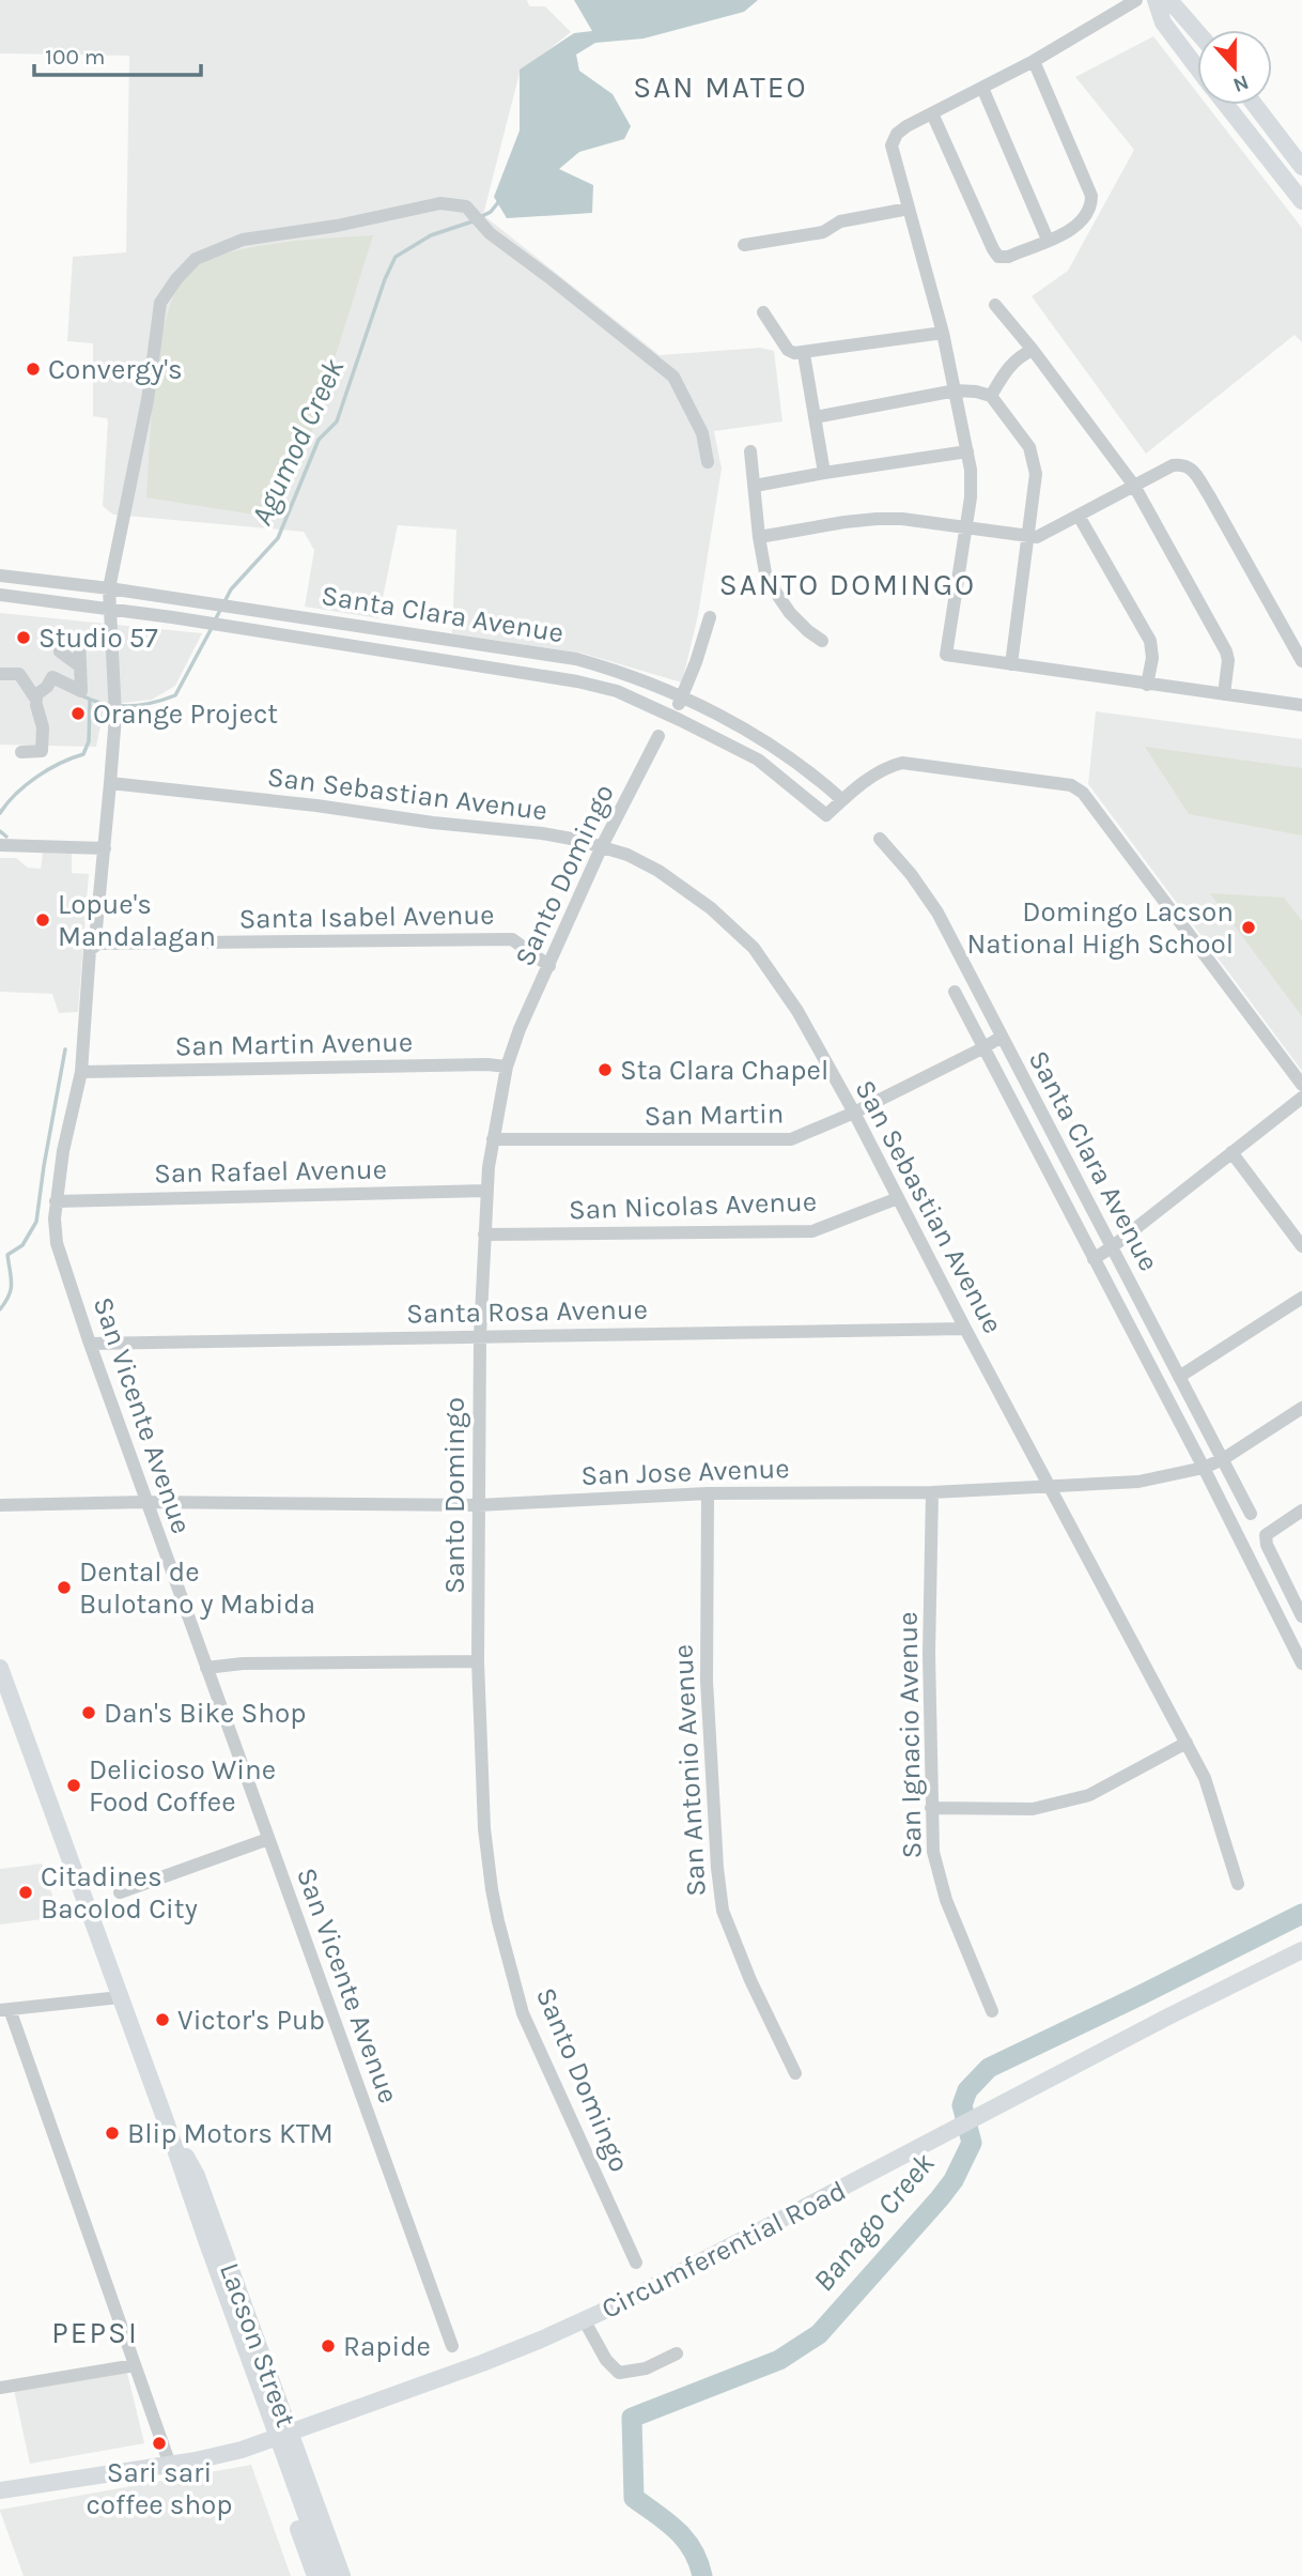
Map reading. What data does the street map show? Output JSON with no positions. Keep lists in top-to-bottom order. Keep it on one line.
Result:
{"streets":{"main road":["Circumferential Road","Lacson Street"],"street":["Santa Clara Avenue","San Sebastian Avenue","Santo Domingo","Santa Isabel Avenue","San Martin Avenue","San Martin","San Rafael Avenue","San Nicolas Avenue","Santa Rosa Avenue","San Vicente Avenue","San Jose Avenue","San Ignacio Avenue","San Antonio Avenue"]},"crossings":[["Santa Clara Avenue","San Martin"],["Santa Clara Avenue","San Jose Avenue"],["San Sebastian Avenue","Santo Domingo"],["San Sebastian Avenue","San Martin"],["San Sebastian Avenue","San Nicolas Avenue"],["San Sebastian Avenue","Santa Rosa Avenue"],["San Sebastian Avenue","San Jose Avenue"],["Santo Domingo","Santa Isabel Avenue"],["Santo Domingo","San Martin Avenue"],["Santo Domingo","San Martin"],["Santo Domingo","San Rafael Avenue"],["Santo Domingo","San Nicolas Avenue"],["Santo Domingo","Santa Rosa Avenue"],["Santo Domingo","San Jose Avenue"],["Santa Isabel Avenue","San Vicente Avenue"],["San Martin Avenue","San Vicente Avenue"],["San Rafael Avenue","San Vicente Avenue"],["Santa Rosa Avenue","San Vicente Avenue"],["San Vicente Avenue","San Jose Avenue"],["San Jose Avenue","San Ignacio Avenue"],["San Jose Avenue","San Antonio Avenue"],["Circumferential Road","Lacson Street"]],"districts":["SAN MATEO","SANTO DOMINGO","PEPSI"],"water":["Agumod Creek","Banago Creek"],"places":["Convergy's","Studio 57","Orange Project","Lopue's Mandalagan","Domingo Lacson National High School","Sta Clara Chapel","Dental de Bulotano y Mabida","Dan's Bike Shop","Delicioso Wine Food Coffee","Citadines Bacolod City","Victor's Pub","Blip Motors KTM","Rapide","Sari sari coffee shop"],"scale_bar":"100 m","north":"bottom"}
